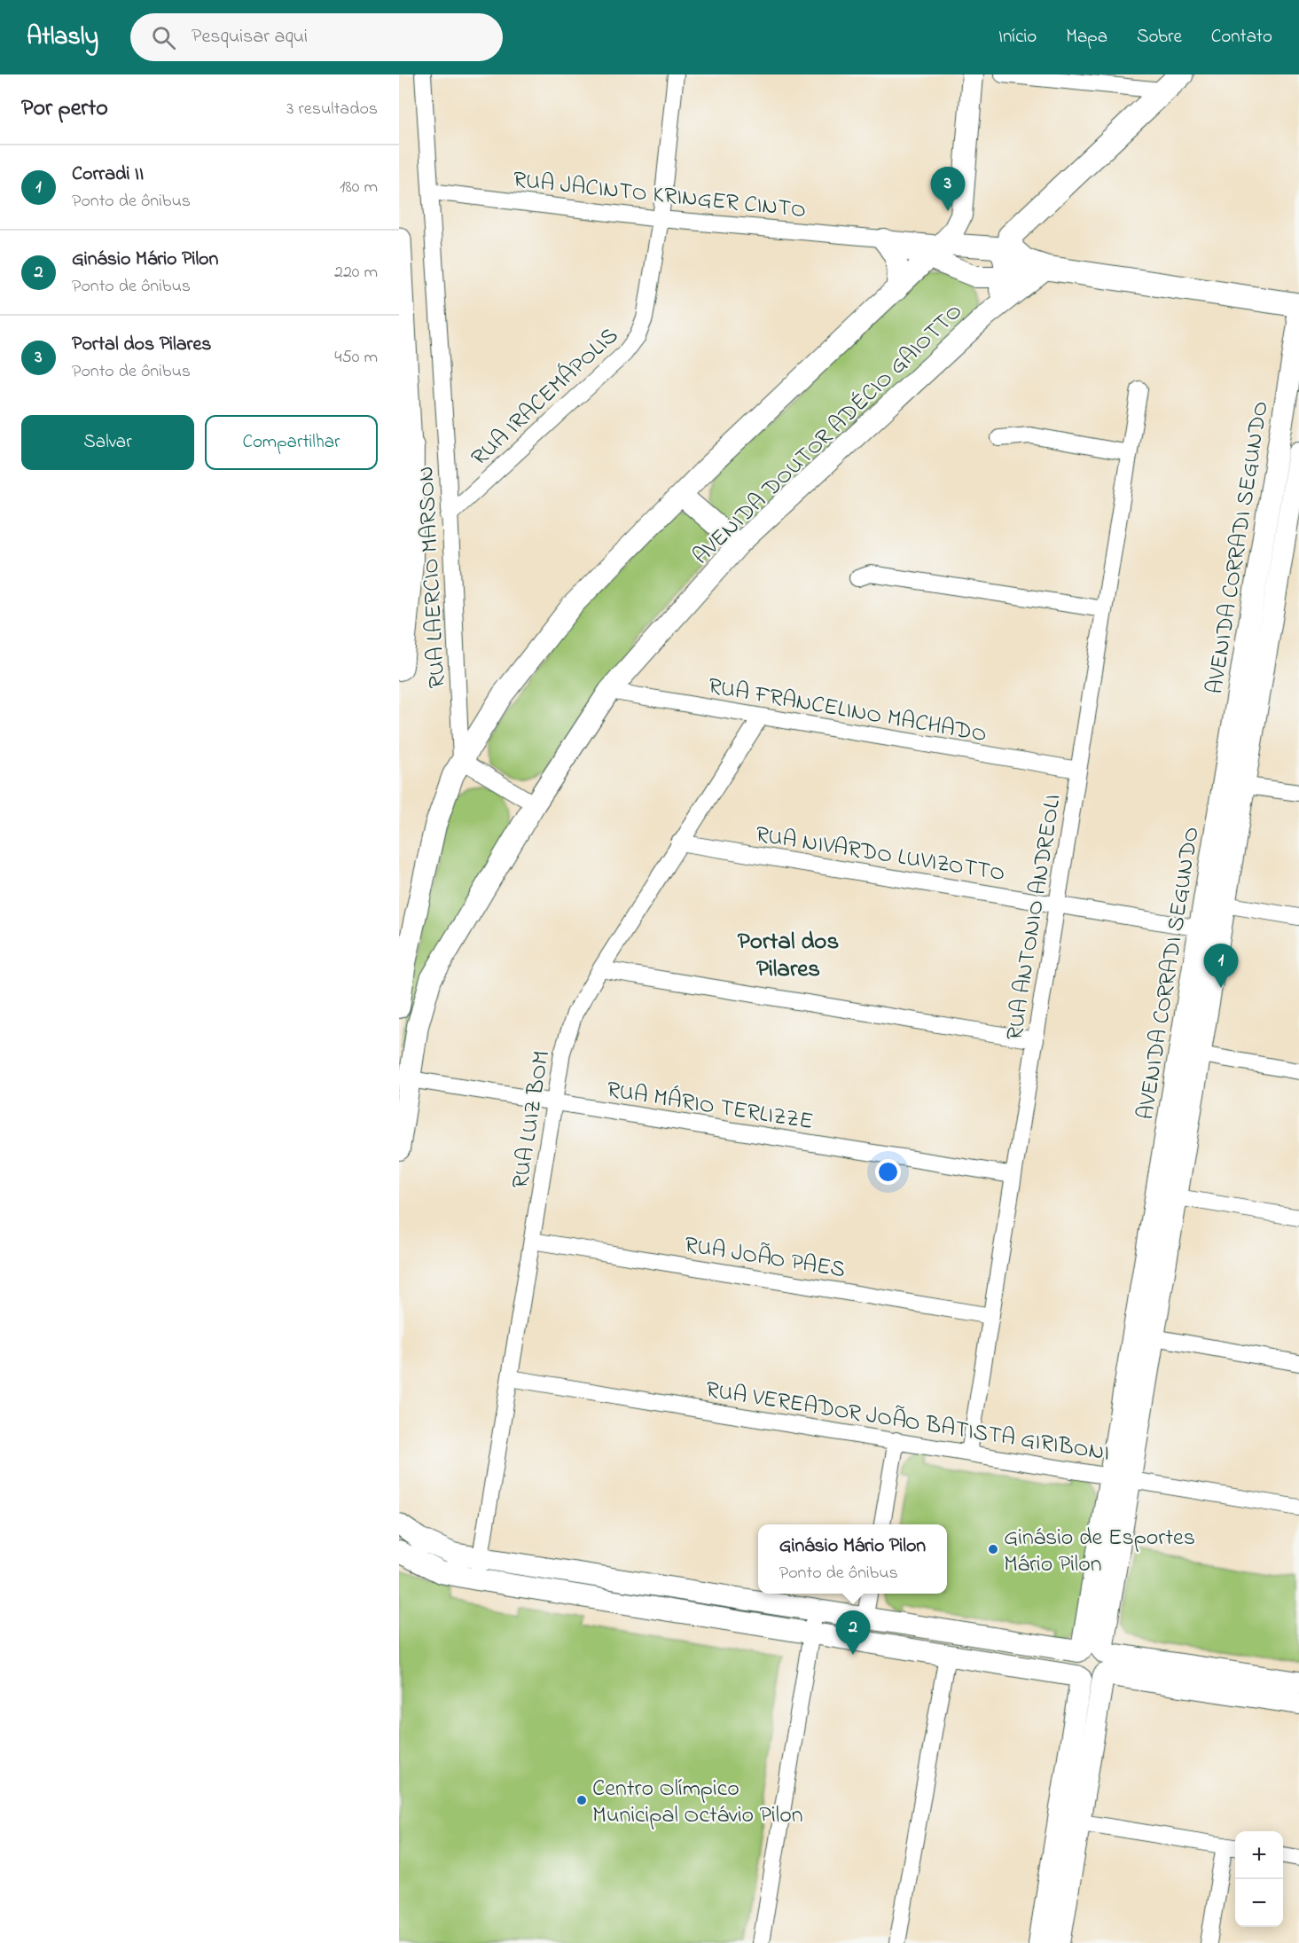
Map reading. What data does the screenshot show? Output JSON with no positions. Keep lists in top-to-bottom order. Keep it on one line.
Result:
{"streets":{"street":["RUA JACINTO KRINGER CINTO","RUA IRACEMÁPOLIS","AVENIDA DOUTOR ADÉCIO GAIOTTO","AVENIDA CORRADI SEGUNDO","RUA LAERCIO MARSON","RUA FRANCELINO MACHADO","RUA NIVARDO LUVIZOTTO","RUA ANTONIO ANDREOLI","RUA MÁRIO TERLIZZE","RUA LUIZ BOM","RUA JOÃO PAES","RUA VEREADOR JOÃO BATISTA GIRIBONI"]},"crossings":[["RUA JACINTO KRINGER CINTO","RUA IRACEMÁPOLIS"],["RUA JACINTO KRINGER CINTO","RUA LAERCIO MARSON"],["RUA IRACEMÁPOLIS","RUA LAERCIO MARSON"],["AVENIDA DOUTOR ADÉCIO GAIOTTO","RUA FRANCELINO MACHADO"],["AVENIDA DOUTOR ADÉCIO GAIOTTO","RUA MÁRIO TERLIZZE"],["AVENIDA CORRADI SEGUNDO","RUA NIVARDO LUVIZOTTO"],["AVENIDA CORRADI SEGUNDO","RUA VEREADOR JOÃO BATISTA GIRIBONI"],["RUA FRANCELINO MACHADO","RUA ANTONIO ANDREOLI"],["RUA FRANCELINO MACHADO","RUA LUIZ BOM"],["RUA NIVARDO LUVIZOTTO","RUA ANTONIO ANDREOLI"],["RUA NIVARDO LUVIZOTTO","RUA LUIZ BOM"],["RUA ANTONIO ANDREOLI","RUA MÁRIO TERLIZZE"],["RUA ANTONIO ANDREOLI","RUA JOÃO PAES"],["RUA ANTONIO ANDREOLI","RUA VEREADOR JOÃO BATISTA GIRIBONI"],["RUA MÁRIO TERLIZZE","RUA LUIZ BOM"],["RUA LUIZ BOM","RUA JOÃO PAES"],["RUA LUIZ BOM","RUA VEREADOR JOÃO BATISTA GIRIBONI"]],"districts":["Portal dos Pilares"],"places":["Ginásio de Esportes Mário Pilon","Centro Olímpico Municipal Octávio Pilon"],"page":{"header":"Atlasly","search":"Pesquisar aqui","nav":["Início","Mapa","Sobre","Contato"],"heading":["Por perto","3 resultados"],"list":[{"mark":"1","name":"Corradi II","note":"Ponto de ônibus","value":"180 m"},{"mark":"2","name":"Ginásio Mário Pilon","note":"Ponto de ônibus","value":"220 m"},{"mark":"3","name":"Portal dos Pilares","note":"Ponto de ônibus","value":"450 m"}],"pins":["3","1","2"],"buttons":["Salvar","Compartilhar"],"popup":["Ginásio Mário Pilon","Ponto de ônibus"],"map_buttons":["+","−"]}}
